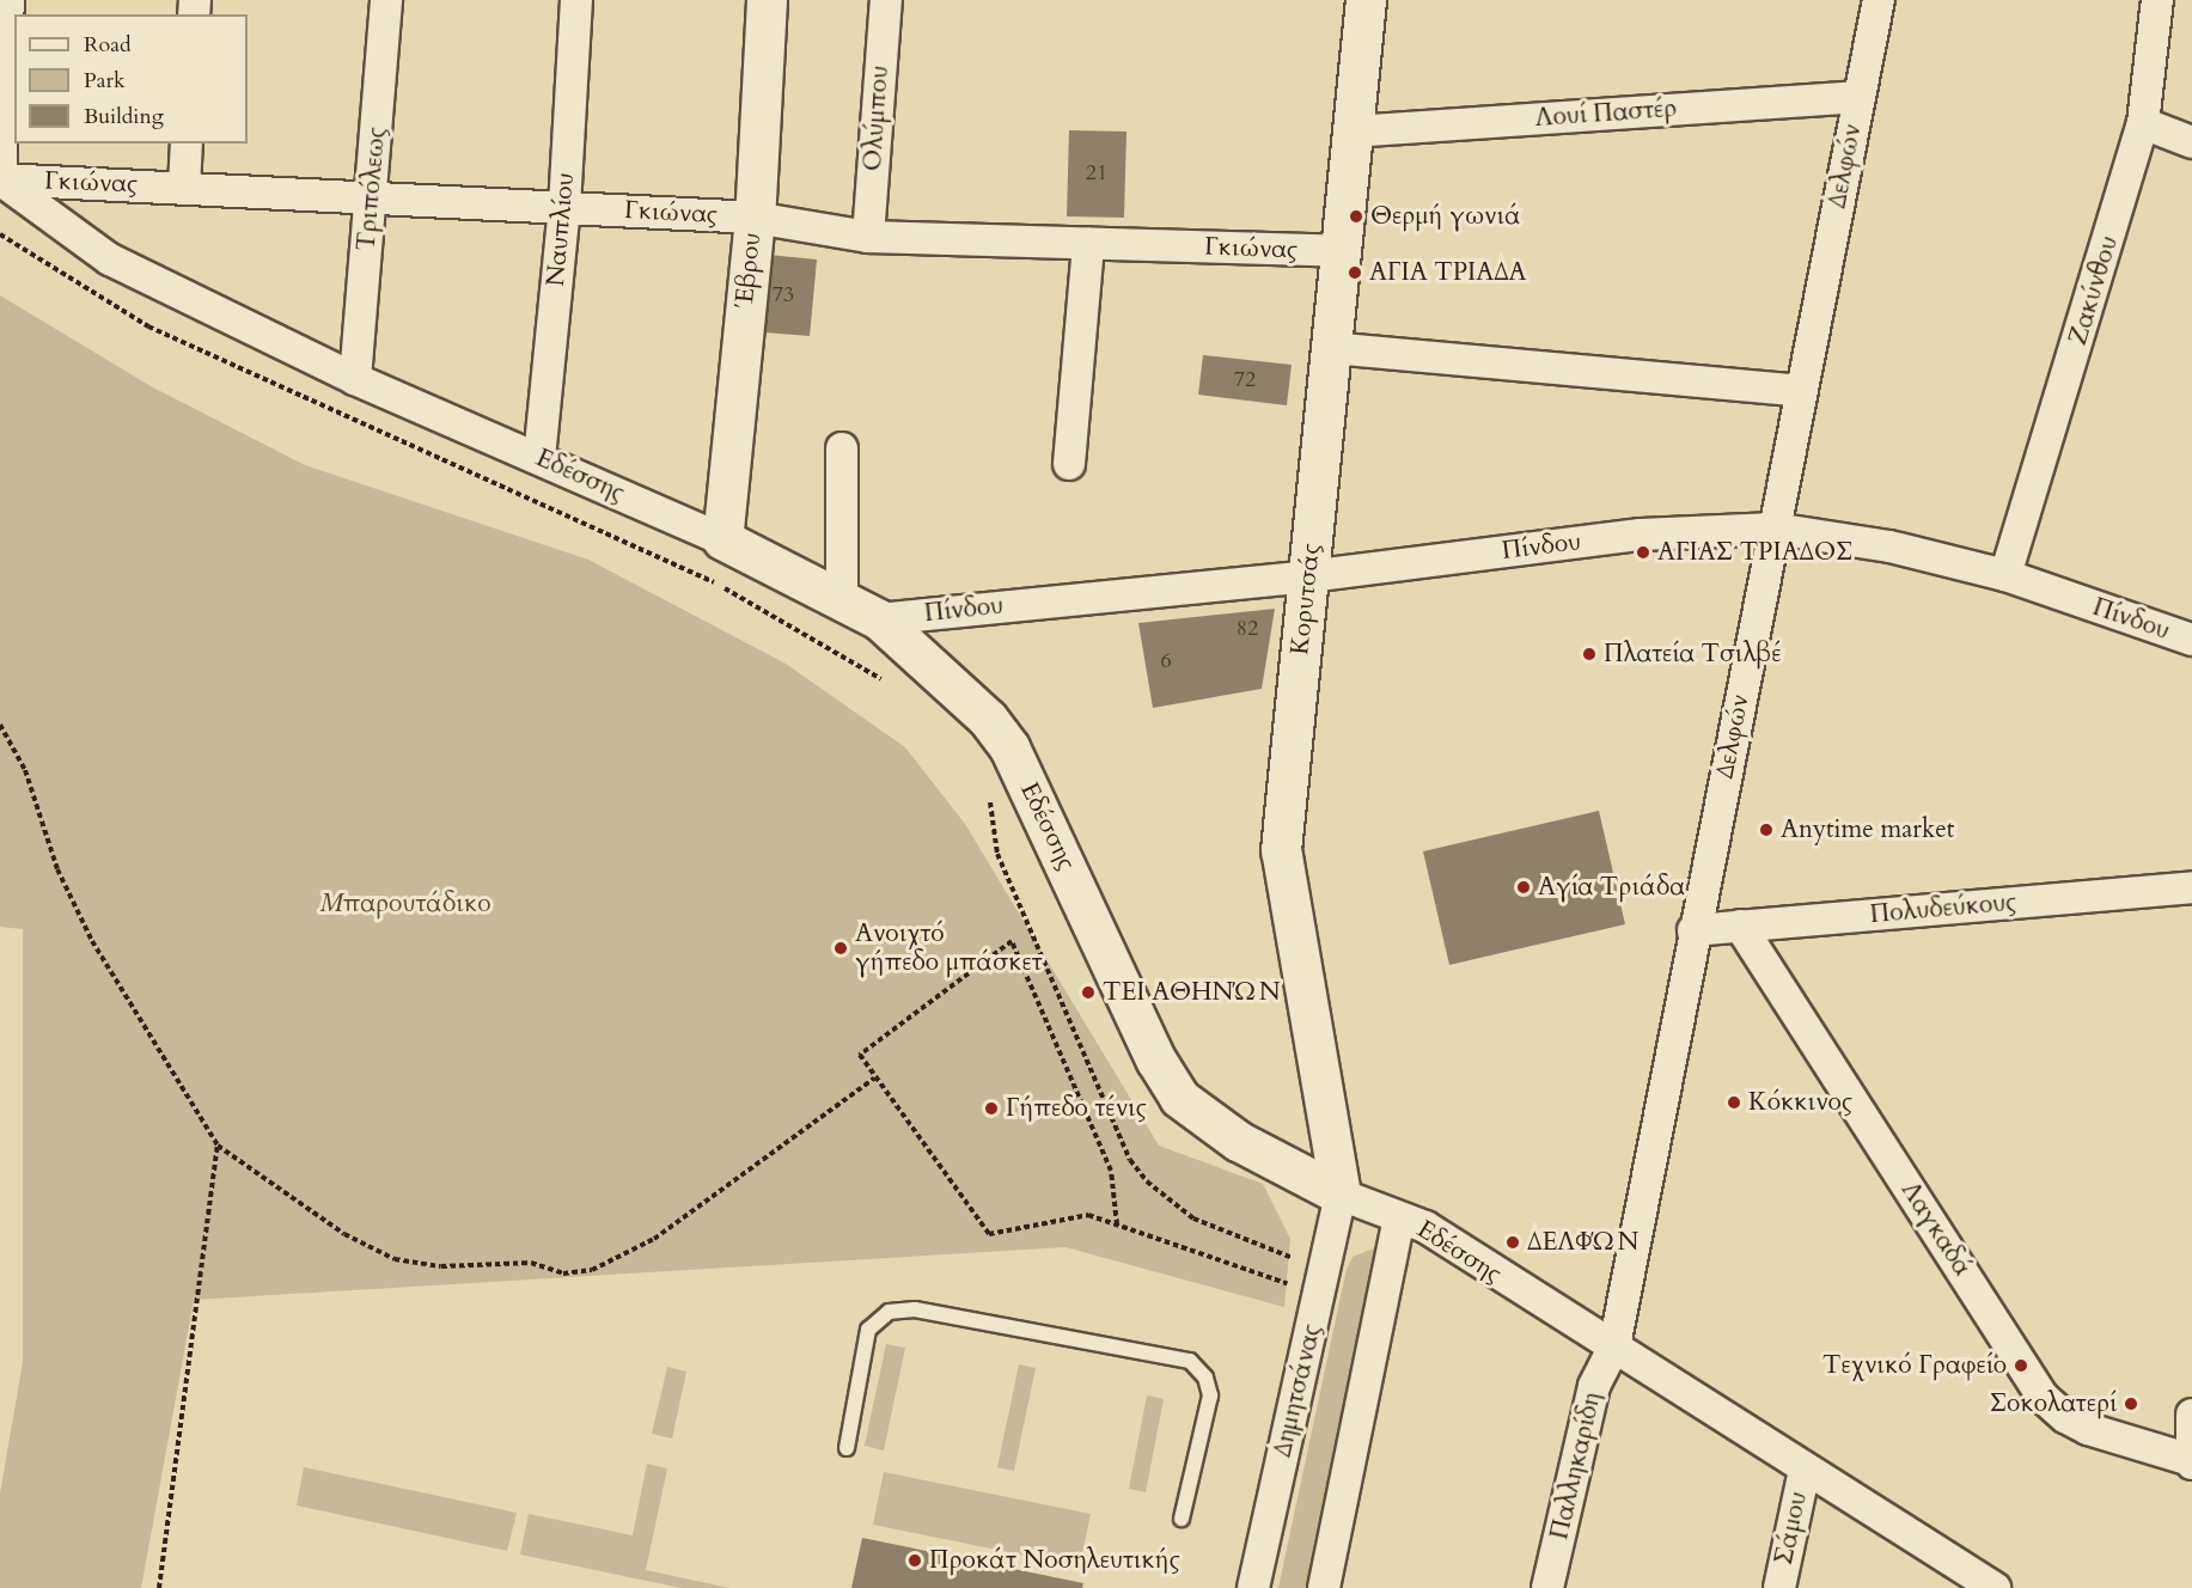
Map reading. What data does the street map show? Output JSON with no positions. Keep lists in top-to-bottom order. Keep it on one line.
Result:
{"streets":{"street":["Λουί Παστέρ","Ολύμπου","Δελφών","Γκιώνας","Τριπόλεως","Ναυπλίου","Έβρου","Ζακύνθου","Εδέσσης","Πίνδου","Κορυτσάς","Πολυδεύκους","Λαγκαδά","Δημητσάνας","Παλληκαρίδη","Σάμου"]},"crossings":[["Λουί Παστέρ","Δελφών"],["Λουί Παστέρ","Κορυτσάς"],["Ολύμπου","Γκιώνας"],["Δελφών","Εδέσσης"],["Δελφών","Πίνδου"],["Δελφών","Πολυδεύκους"],["Δελφών","Παλληκαρίδη"],["Γκιώνας","Τριπόλεως"],["Γκιώνας","Ναυπλίου"],["Γκιώνας","Έβρου"],["Γκιώνας","Εδέσσης"],["Γκιώνας","Κορυτσάς"],["Τριπόλεως","Εδέσσης"],["Ναυπλίου","Εδέσσης"],["Έβρου","Εδέσσης"],["Ζακύνθου","Πίνδου"],["Εδέσσης","Πίνδου"],["Εδέσσης","Κορυτσάς"],["Εδέσσης","Δημητσάνας"],["Εδέσσης","Παλληκαρίδη"],["Εδέσσης","Σάμου"],["Πίνδου","Κορυτσάς"],["Κορυτσάς","Δημητσάνας"],["Πολυδεύκους","Λαγκαδά"]],"parks":["Μπαρουτάδικο"],"places":["Θερμή γωνιά","ΑΓΙΑ ΤΡΙΑΔΑ","ΑΓΙΑΣ ΤΡΙΑΔΟΣ","Πλατεία Τσιλβέ","Anytime market","Αγία Τριάδα","Ανοιχτό γήπεδο μπάσκετ","ΤΕΙ ΑΘΗΝΏΝ","Κόκκινος","Γήπεδο τένις","ΔΕΛΦΏΝ","Τεχνικό Γραφείο","Σοκολατερί","Προκάτ Νοσηλευτικής"],"house_numbers":["21","73","72","82","6"],"legend":["Road","Park","Building"]}
